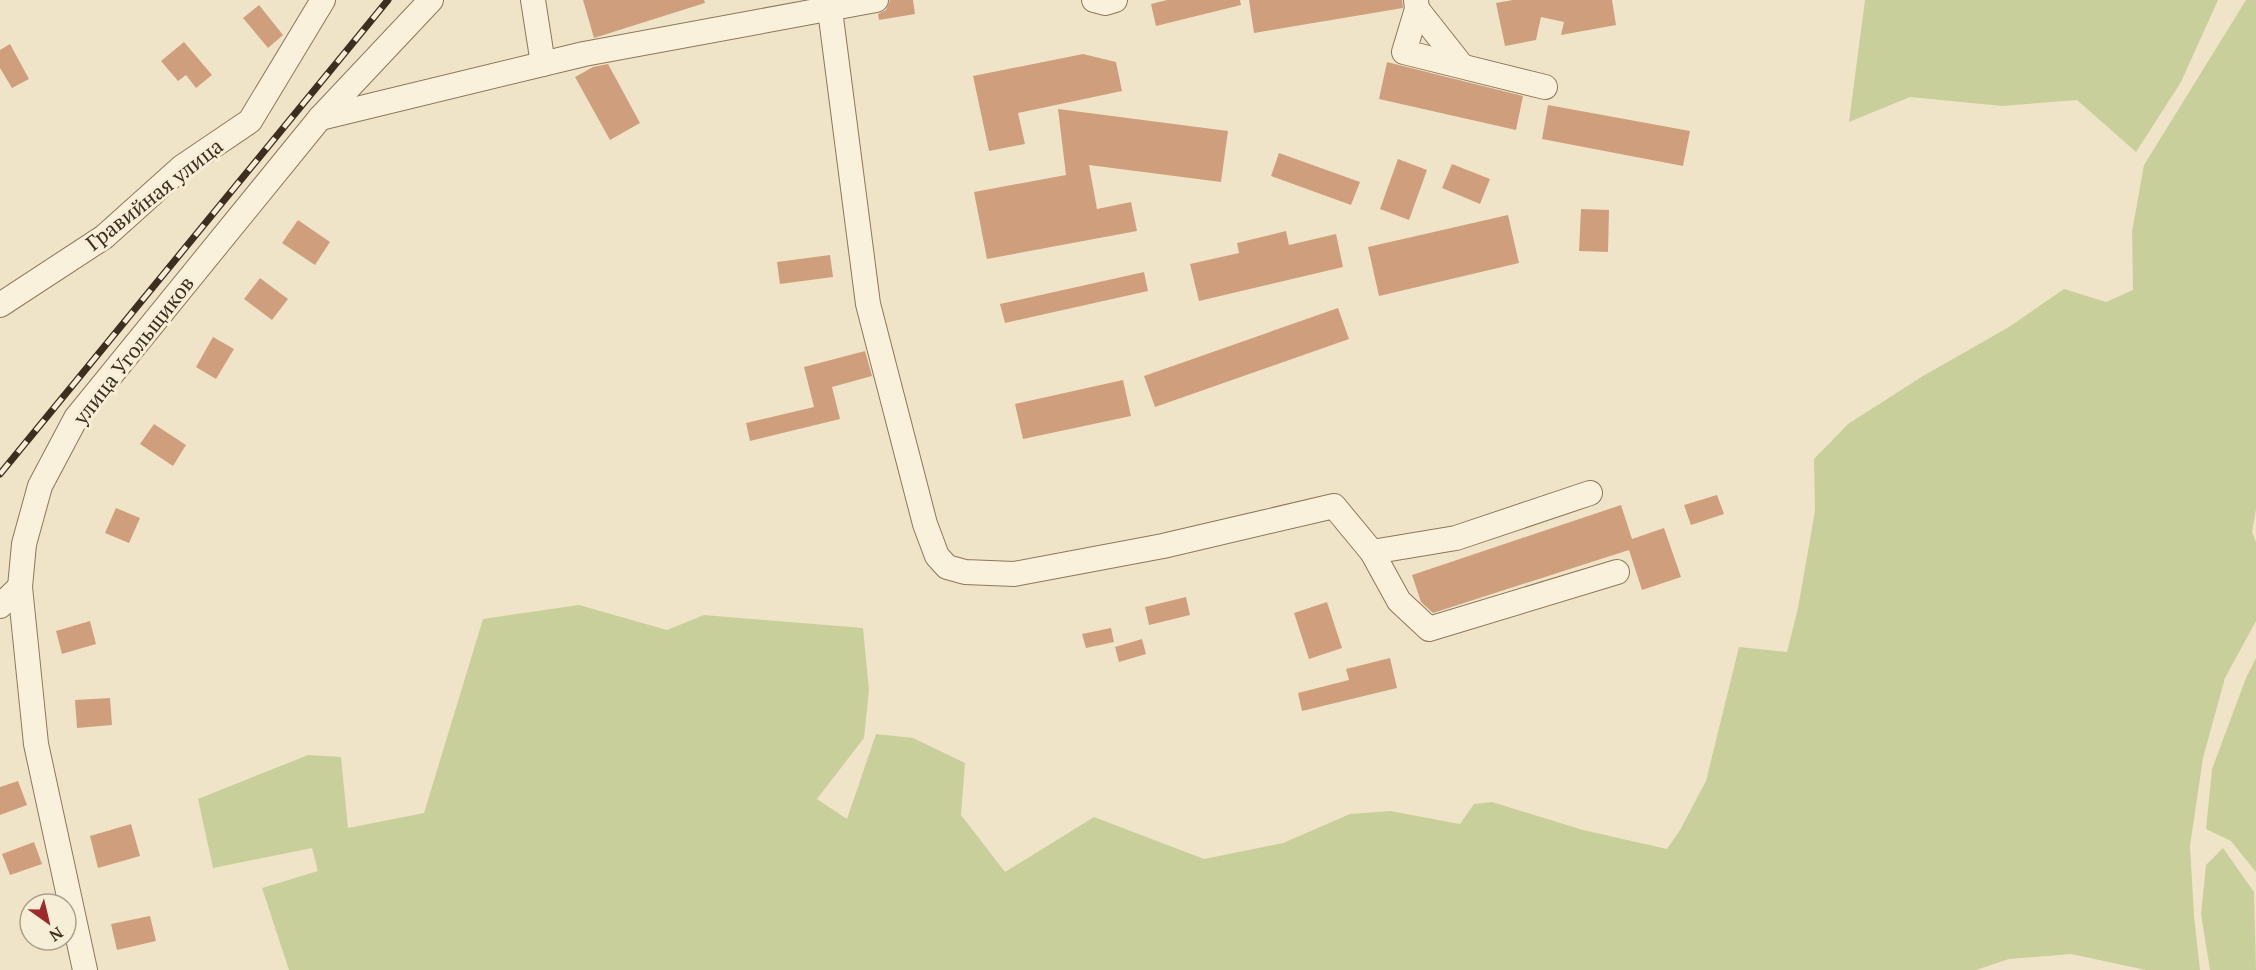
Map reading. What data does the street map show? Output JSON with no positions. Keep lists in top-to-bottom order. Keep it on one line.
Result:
{"streets":{"street":["Гравийная улица","улица Угольщиков"]},"north":"bottom right"}
